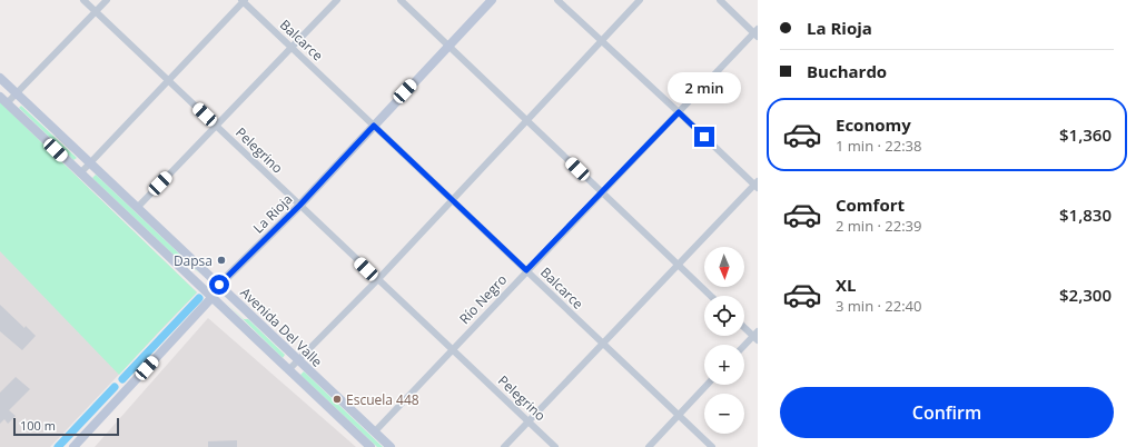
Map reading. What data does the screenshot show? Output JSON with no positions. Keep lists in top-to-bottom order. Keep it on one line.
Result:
{"streets":{"main road":["La Rioja","Avenida Del Valle"],"street":["Balcarce","Pelegrino","Río Negro"]},"crossings":[["Balcarce","La Rioja"],["Balcarce","Río Negro"],["Pelegrino","La Rioja"],["Pelegrino","Río Negro"],["La Rioja","Avenida Del Valle"],["Río Negro","Avenida Del Valle"]],"places":["Dapsa","Escuela 448"],"scale_bar":"100 m","north":"bottom","page":{"banner":["La Rioja","Buchardo"],"bubble":"2 min","list":[{"name":"Economy","note":"1 min · 22:38","value":"$1,360"},{"name":"Comfort","note":"2 min · 22:39","value":"$1,830"},{"name":"XL","note":"3 min · 22:40","value":"$2,300"}],"map_buttons":["+","−"],"buttons":"Confirm","scale":"100 m"}}
